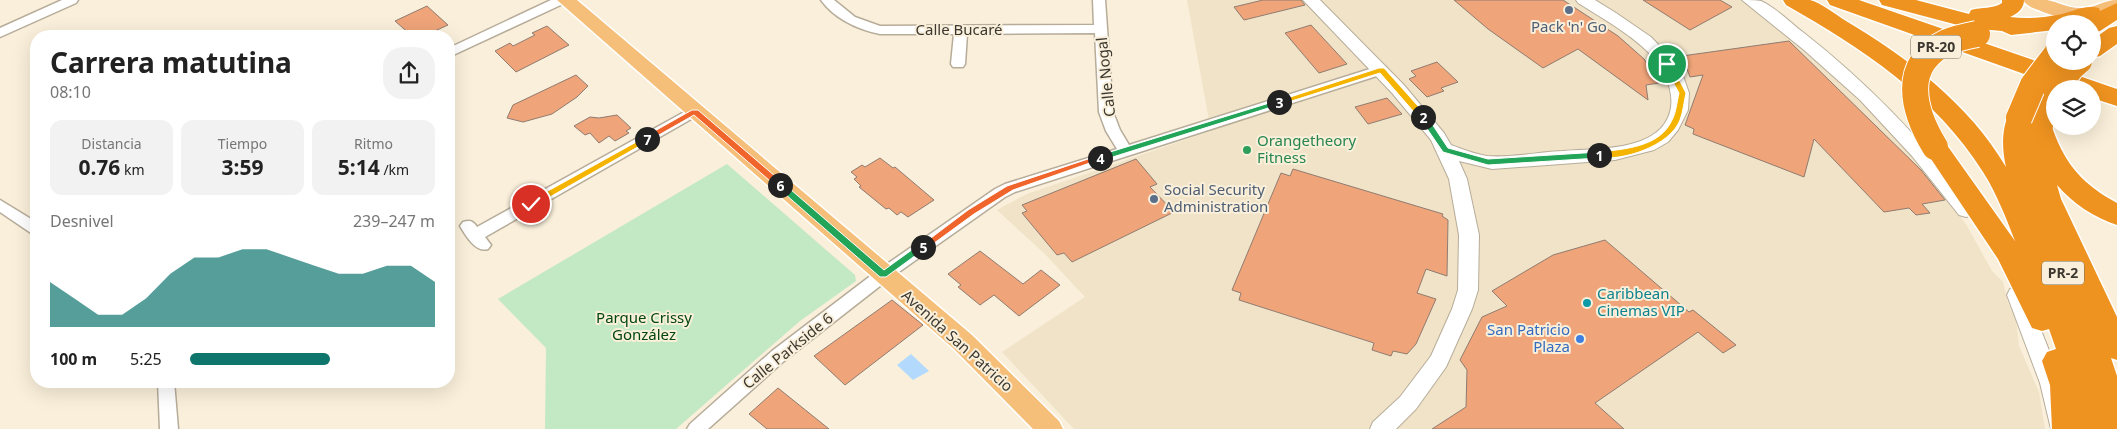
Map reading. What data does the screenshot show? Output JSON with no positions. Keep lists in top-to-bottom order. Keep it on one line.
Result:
{"streets":{"highway":["PR-20","PR-2"],"main road":["Avenida San Patricio"],"street":["Calle Bucaré","Calle Nogal","Calle Parkside 6"]},"crossings":[["Calle Bucaré","Calle Nogal"],["Calle Nogal","Calle Parkside 6"],["Avenida San Patricio","Calle Parkside 6"]],"parks":["Parque Crissy González"],"places":["Pack 'n' Go","Orangetheory Fitness","Social Security Administration","Caribbean Cinemas VIP","San Patricio Plaza"],"page":{"heading":["Carrera matutina","08:10"],"pins":["3","2","7","1","4","6","5"],"stats":[["Distancia","0.76 km"],["Tiempo","3:59"],["Ritmo","5:14 /km"]],"chart":["Desnivel","239–247 m"],"list":[{"name":"100 m","note":"5:25"}]}}
